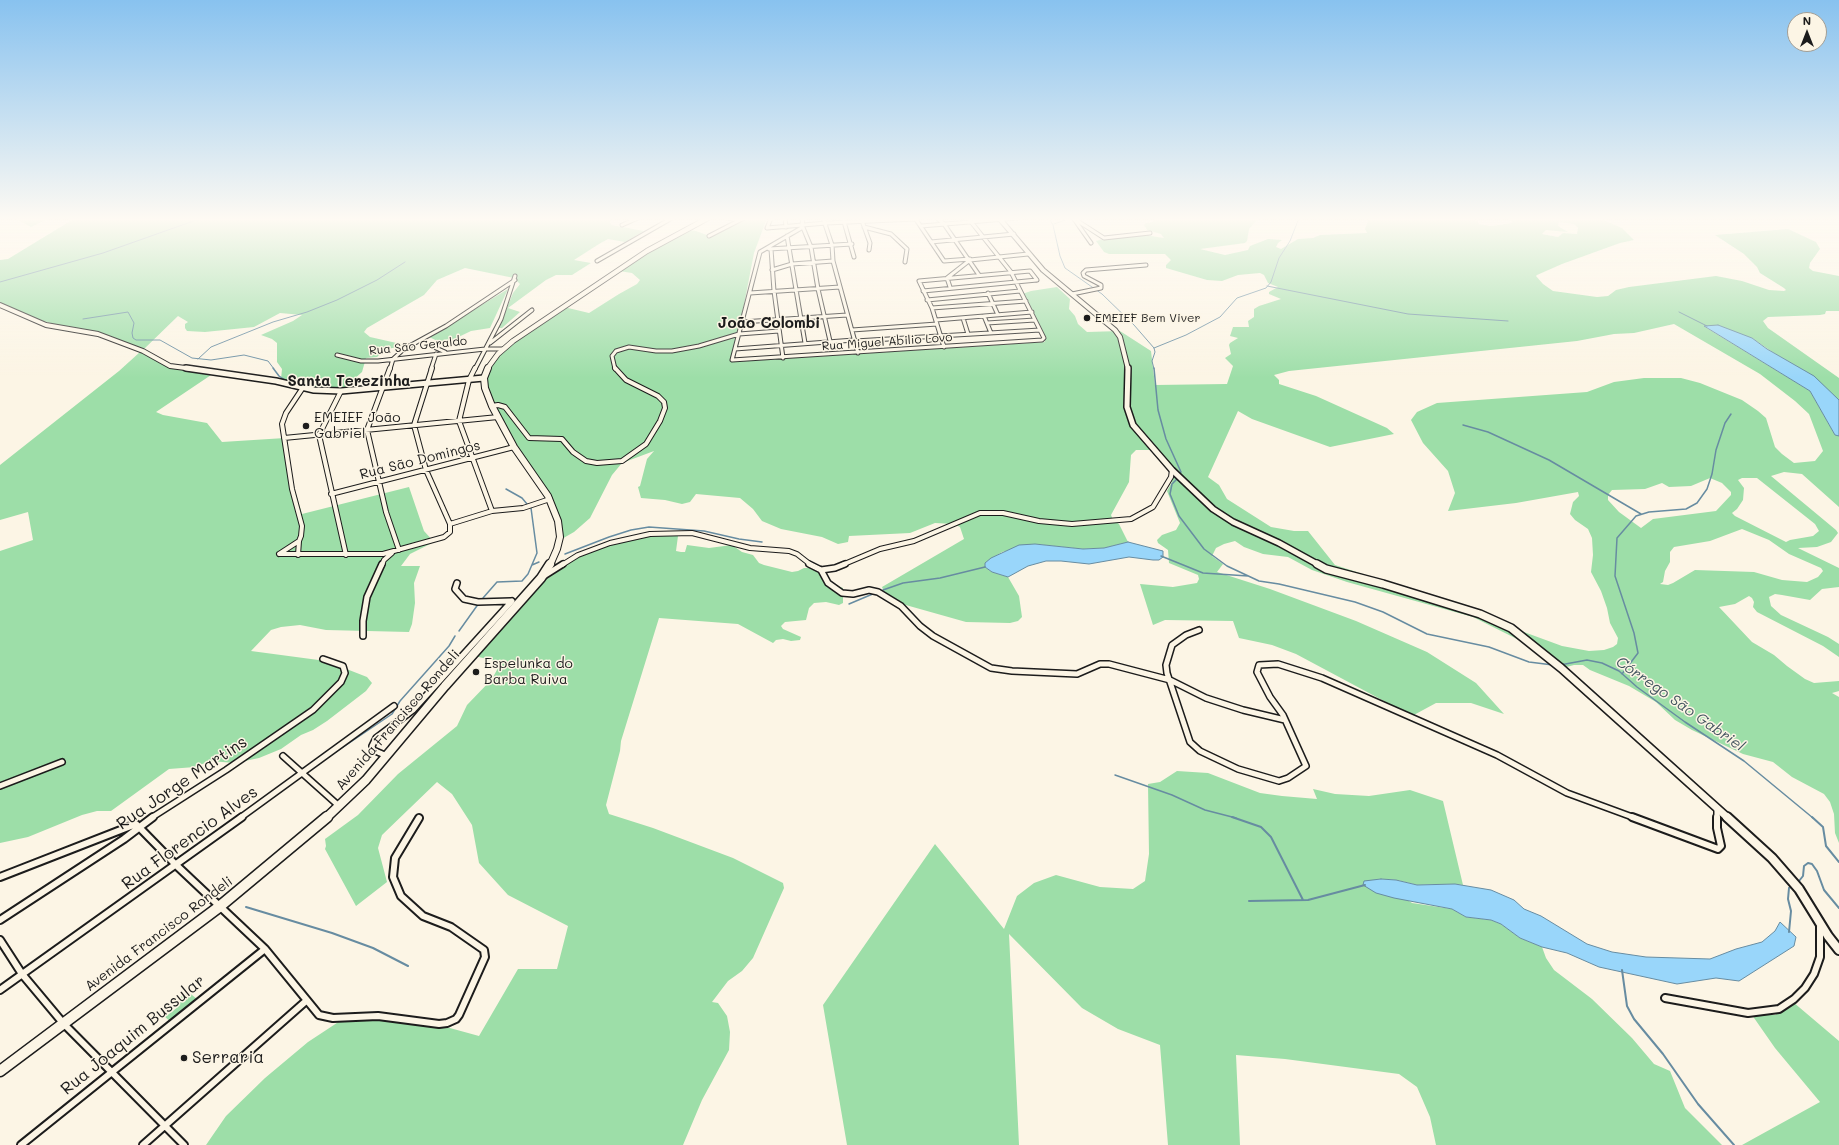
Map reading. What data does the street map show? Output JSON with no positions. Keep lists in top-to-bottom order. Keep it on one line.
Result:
{"streets":{"main road":["Avenida Francisco Rondeli"],"street":["Rua Miguel Abilio Lovo","Rua São Geraldo","Rua São Domingos","Rua Jorge Martins","Rua Florencio Alves","Rua Joaquim Bussular"]},"crossings":[["Rua São Domingos","Avenida Francisco Rondeli"]],"districts":["João Colombi","Santa Terezinha"],"water":["Córrego São Gabriel"],"places":["EMEIEF Bem Viver","EMEIEF João Gabriel","Espelunka do Barba Ruiva","Serraria"],"north":"top"}
